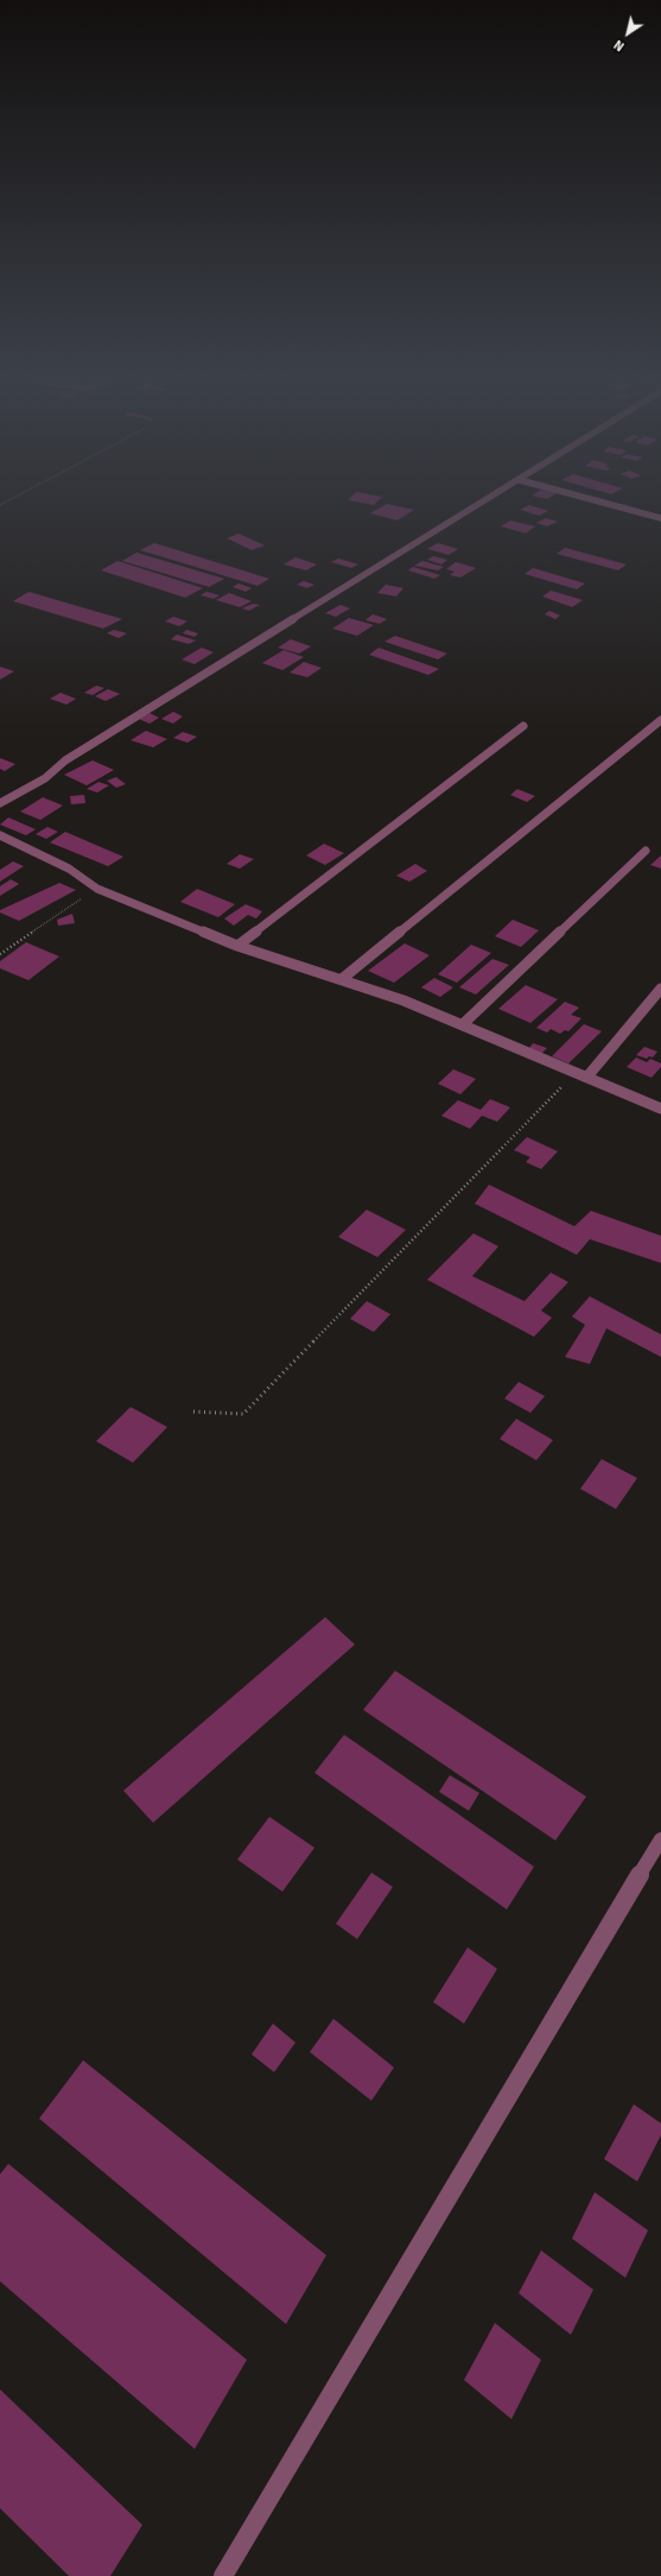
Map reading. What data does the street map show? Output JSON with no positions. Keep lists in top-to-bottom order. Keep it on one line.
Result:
{"north":"bottom left"}
